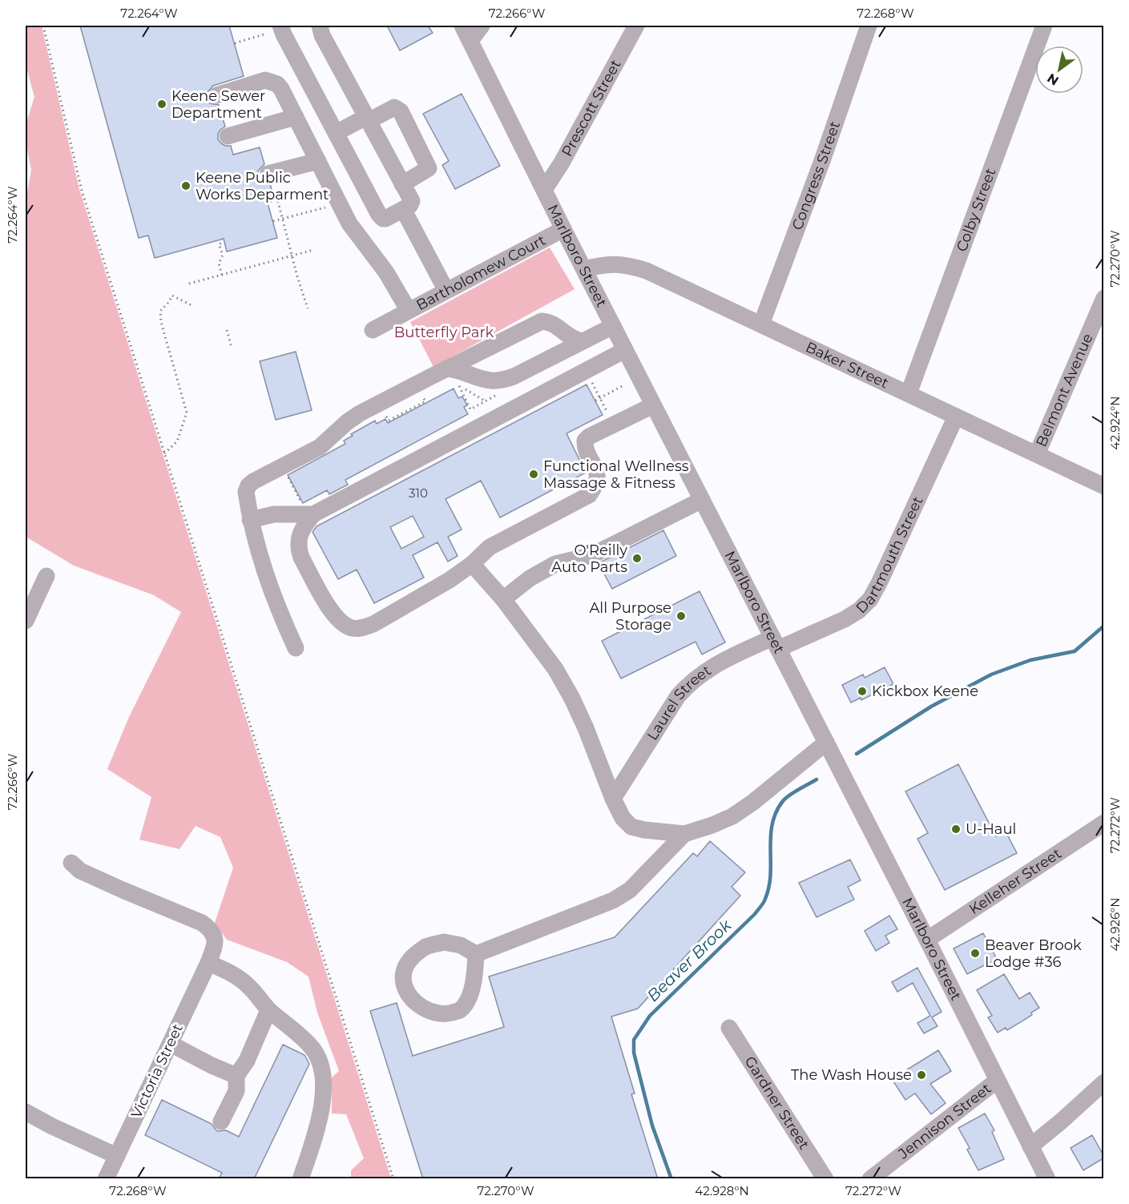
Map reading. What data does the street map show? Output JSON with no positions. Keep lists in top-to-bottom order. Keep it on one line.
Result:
{"streets":{"street":["Prescott Street","Congress Street","Colby Street","Marlboro Street","Bartholomew Court","Baker Street","Belmont Avenue","Dartmouth Street","Laurel Street","Kelleher Street","Victoria Street","Gardner Street","Jennison Street"]},"crossings":[["Prescott Street","Marlboro Street"],["Congress Street","Baker Street"],["Colby Street","Baker Street"],["Marlboro Street","Bartholomew Court"],["Marlboro Street","Baker Street"],["Marlboro Street","Dartmouth Street"],["Marlboro Street","Laurel Street"],["Marlboro Street","Kelleher Street"],["Marlboro Street","Jennison Street"],["Baker Street","Belmont Avenue"],["Baker Street","Dartmouth Street"],["Dartmouth Street","Laurel Street"]],"water":["Beaver Brook"],"parks":["Butterfly Park"],"places":["Keene Sewer Department","Keene Public Works Deparment","Functional Wellness Massage & Fitness","O'Reilly Auto Parts","All Purpose Storage","Kickbox Keene","U-Haul","Beaver Brook Lodge #36","The Wash House"],"house_numbers":["310"],"north":"bottom left","coordinates":["72.264°W","72.266°W","72.268°W","72.270°W","42.924°N","72.272°W","42.926°N","42.928°N"]}
